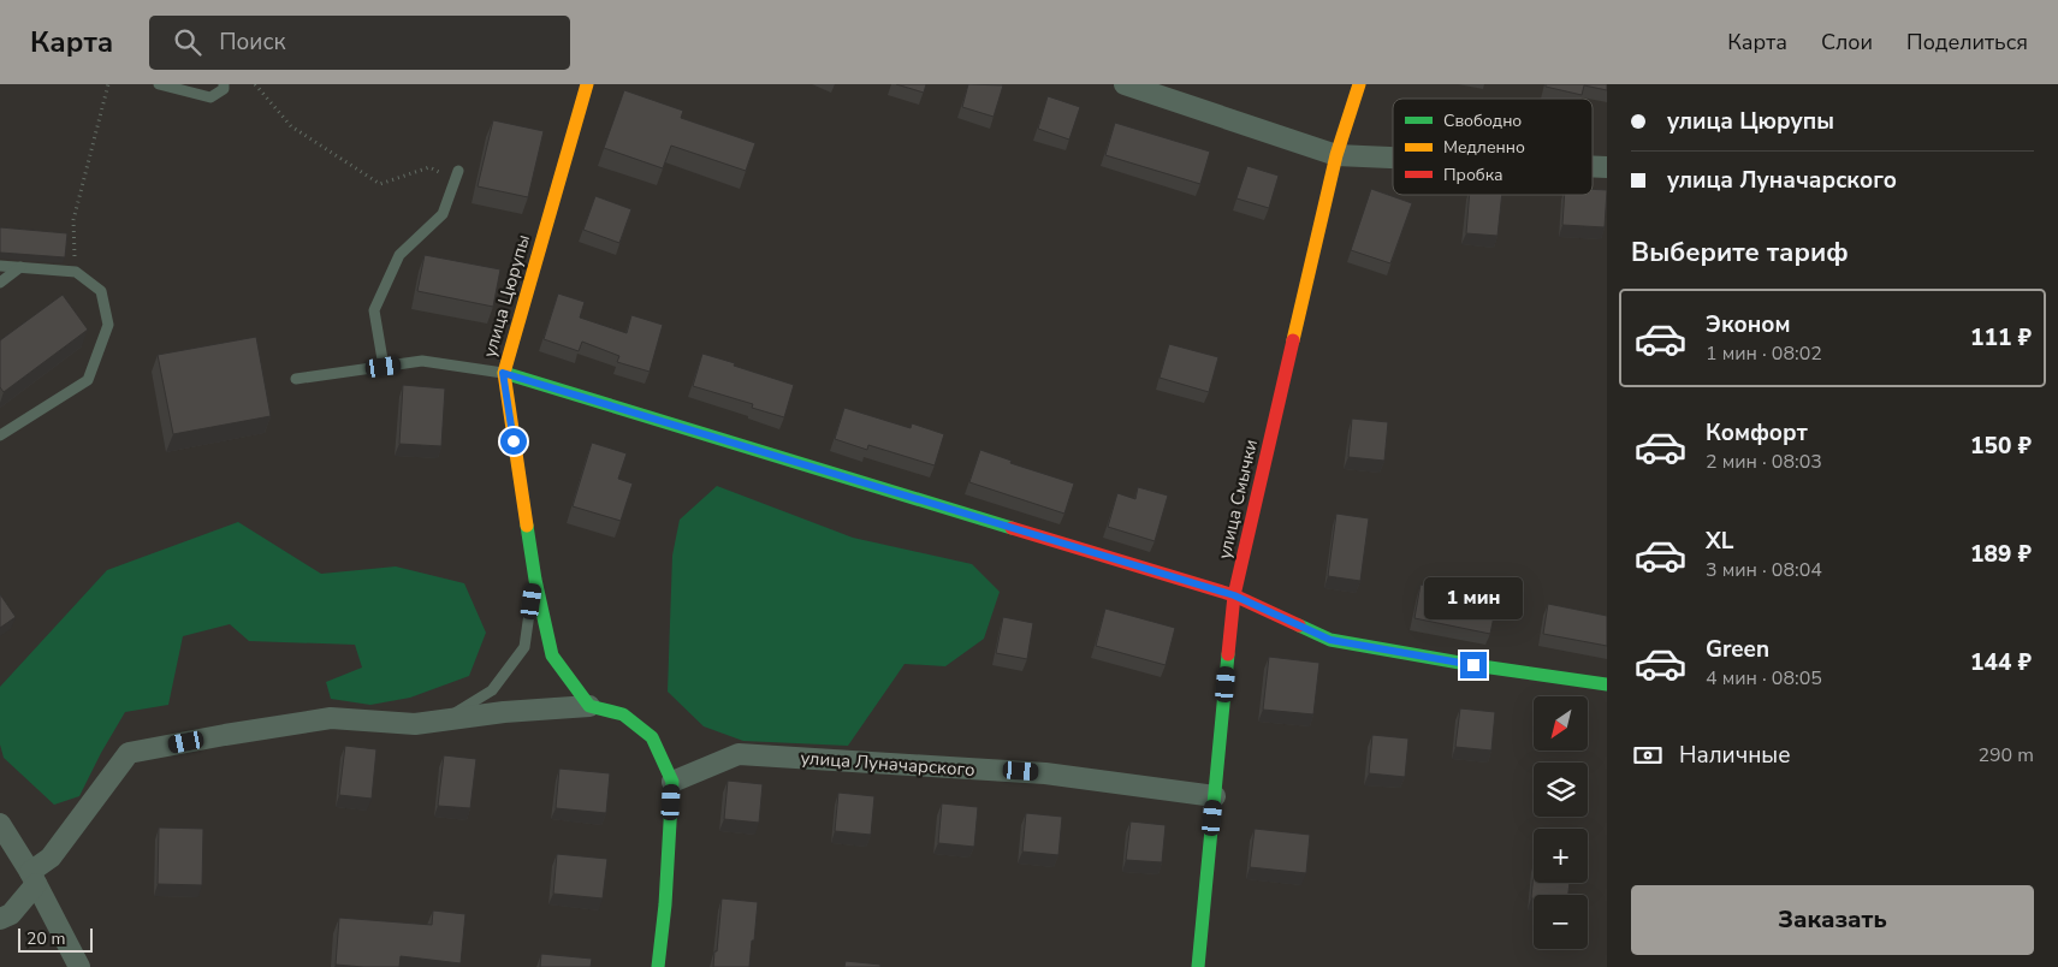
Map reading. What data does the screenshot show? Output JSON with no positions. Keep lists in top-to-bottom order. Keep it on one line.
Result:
{"streets":{"street":["улица Цюрупы","улица Смычки","улица Луначарского"]},"crossings":[["улица Смычки","улица Луначарского"]],"legend":["Свободно","Медленно","Пробка"],"scale_bar":"20 m","north":"bottom left","page":{"header":"Карта","search":"Поиск","nav":["Карта","Слои","Поделиться"],"banner":["улица Цюрупы","улица Луначарского"],"heading":"Выберите тариф","list":[{"name":"Эконом","note":"1 мин · 08:02","value":"111 ₽"},{"name":"Комфорт","note":"2 мин · 08:03","value":"150 ₽"},{"name":"XL","note":"3 мин · 08:04","value":"189 ₽"},{"name":"Green","note":"4 мин · 08:05","value":"144 ₽"}],"bubble":"1 мин","map_buttons":["+","−"],"pay":["Наличные","290 m"],"buttons":"Заказать","scale":"20 m"}}
